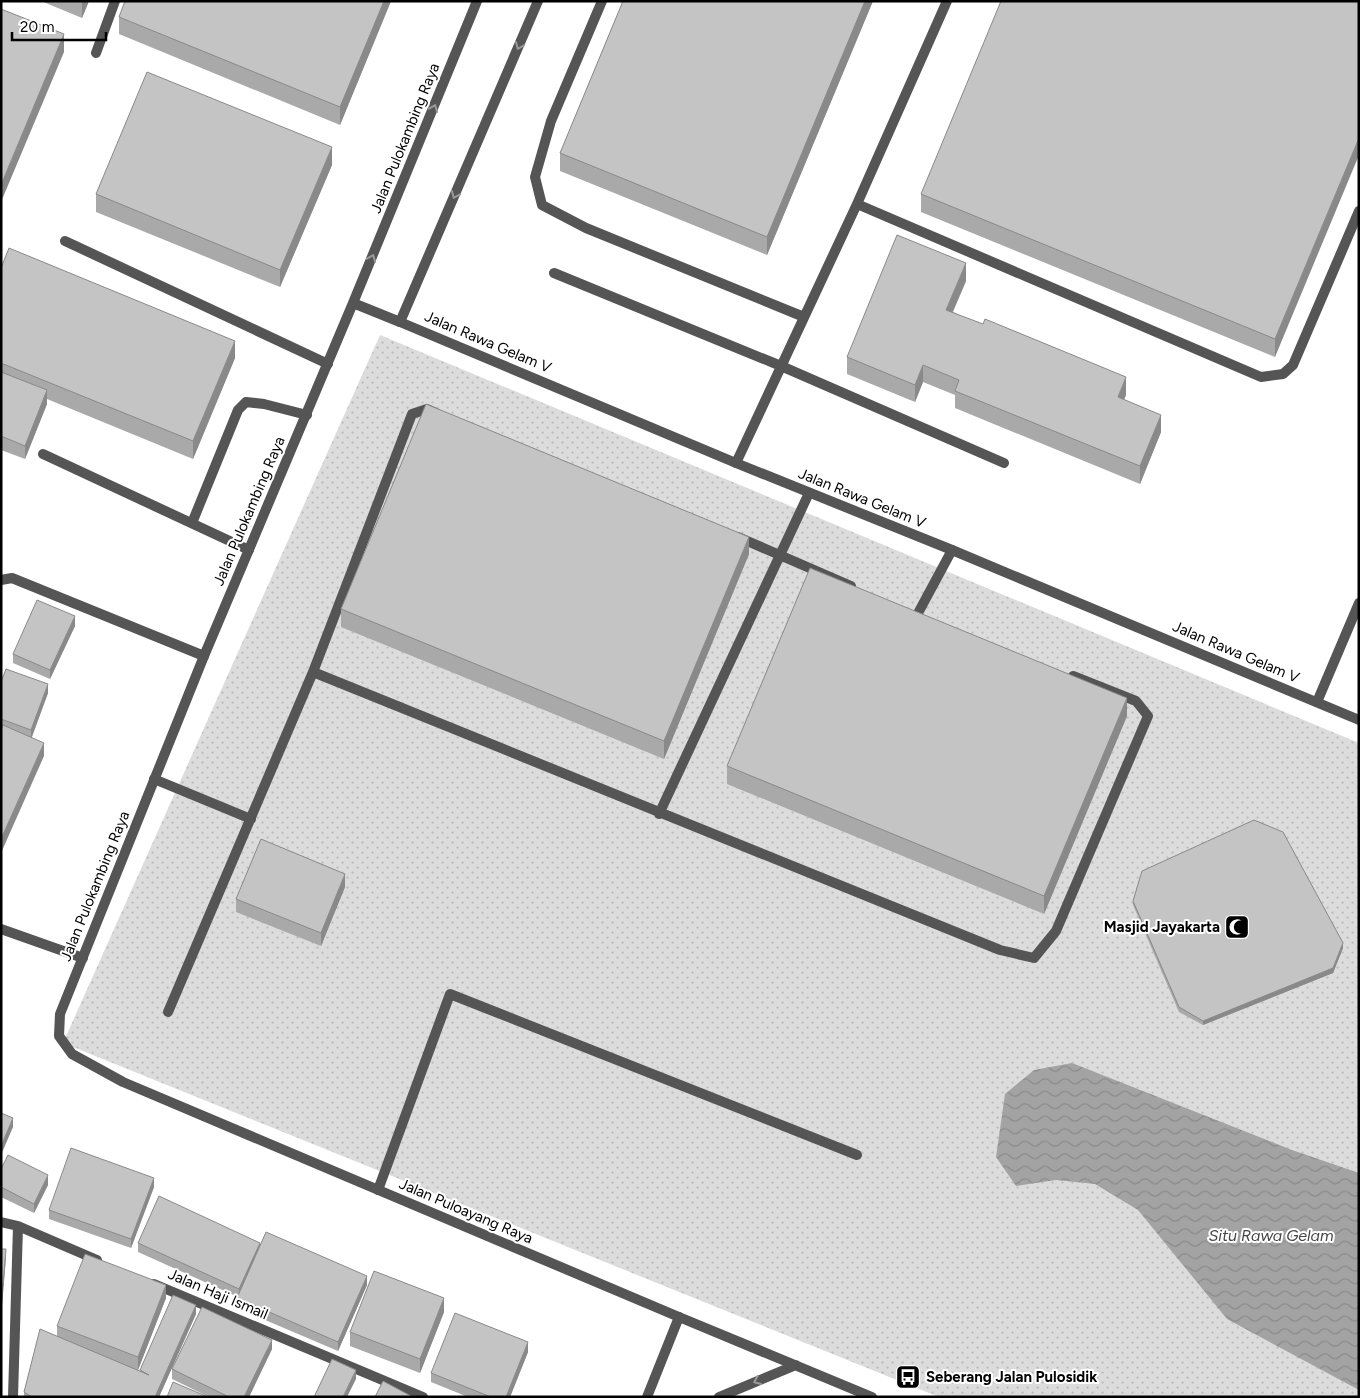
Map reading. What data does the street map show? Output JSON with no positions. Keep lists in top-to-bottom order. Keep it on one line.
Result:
{"streets":{"street":["Jalan Pulokambing Raya","Jalan Rawa Gelam V","Jalan Puloayang Raya","Jalan Haji Ismail"]},"crossings":[["Jalan Pulokambing Raya","Jalan Rawa Gelam V"],["Jalan Pulokambing Raya","Jalan Puloayang Raya"]],"water":["Situ Rawa Gelam"],"places":{"mosque":["Masjid Jayakarta"],"bus stop":["Seberang Jalan Pulosidik"]},"scale_bar":"20 m"}
